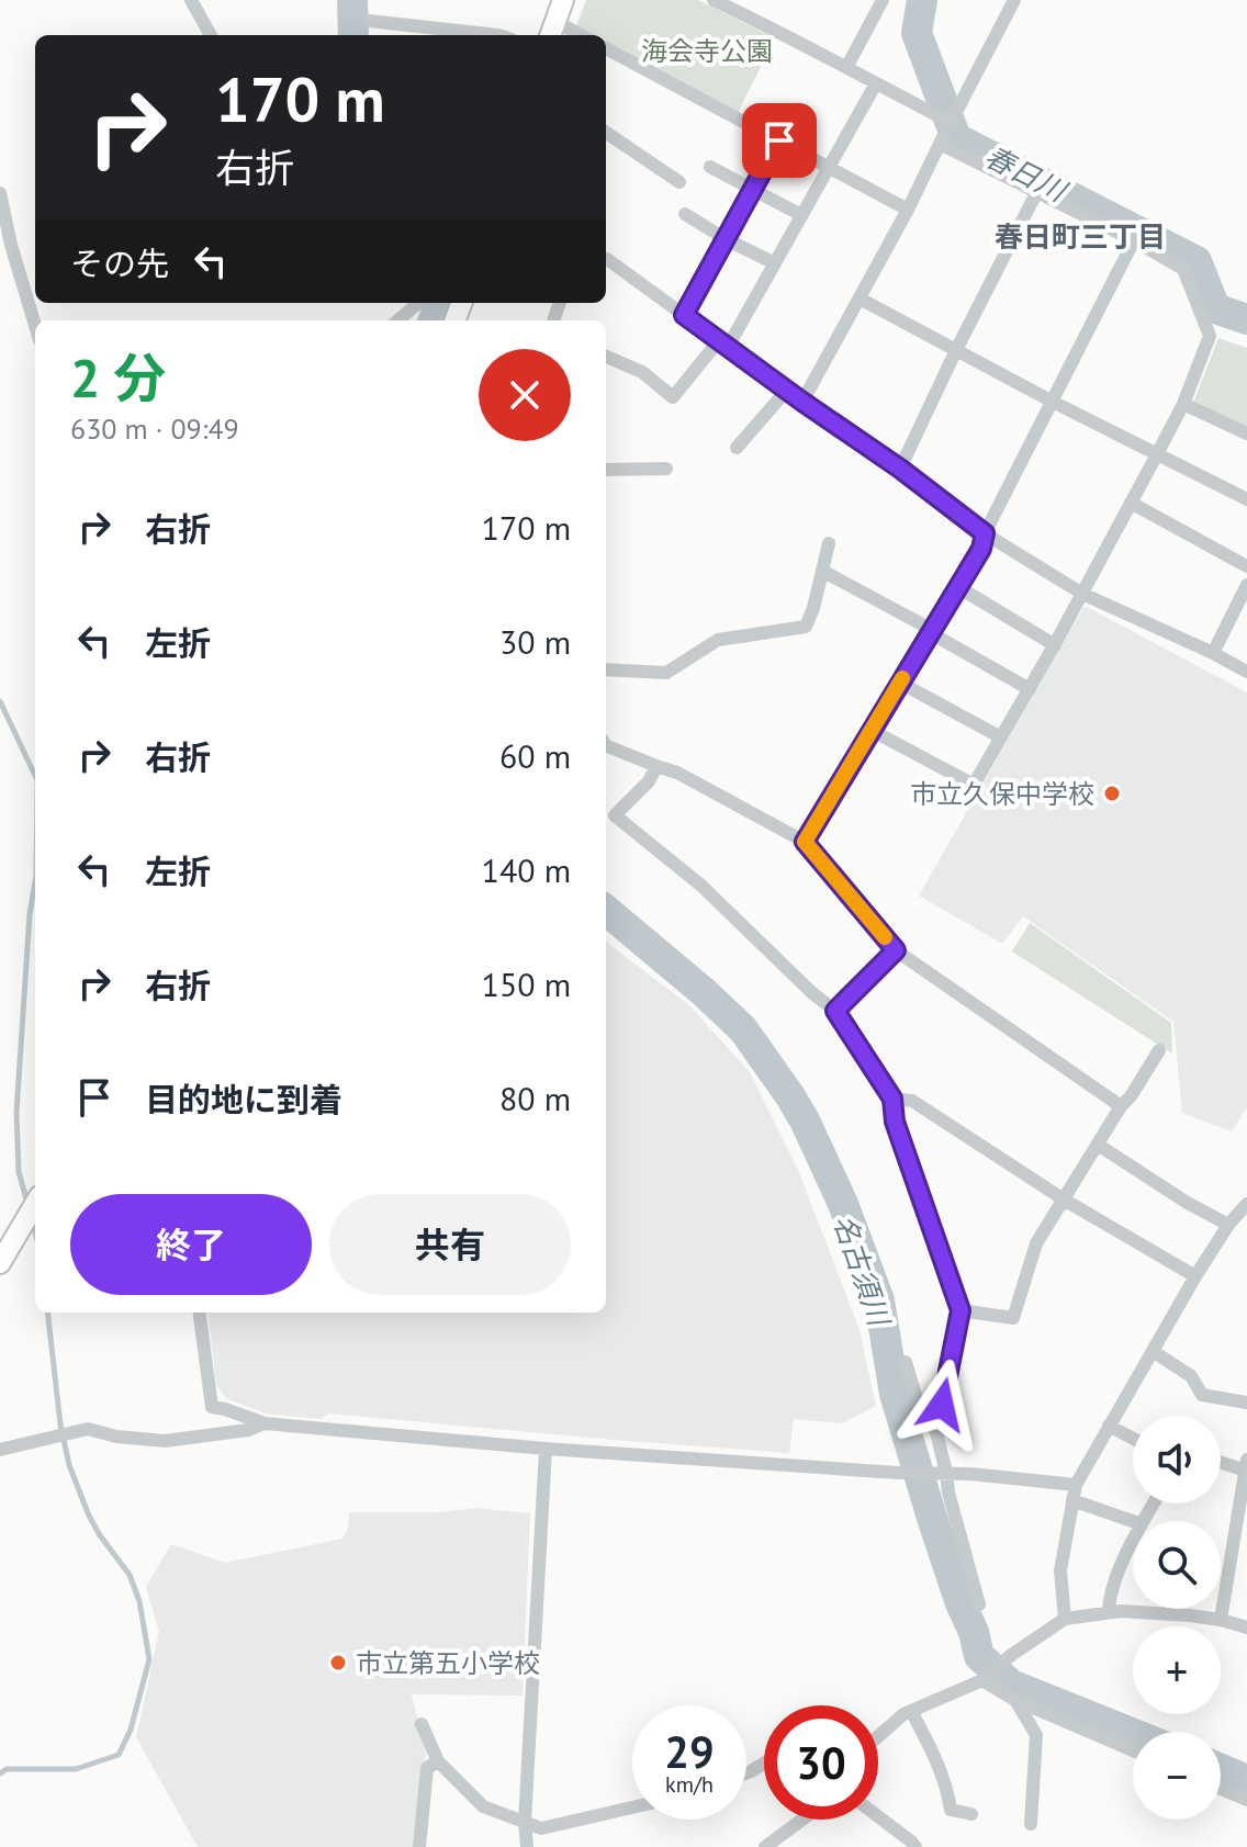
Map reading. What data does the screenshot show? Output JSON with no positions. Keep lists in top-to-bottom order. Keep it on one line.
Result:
{"districts":["春日町三丁目"],"water":["春日川","名古須川"],"parks":["海会寺公園"],"places":["市立久保中学校","市立第五小学校"],"page":{"turn":["170 m","右折"],"then":"その先","heading":["2 分","630 m · 09:49"],"list":[{"name":"右折","value":"170 m"},{"name":"左折","value":"30 m"},{"name":"右折","value":"60 m"},{"name":"左折","value":"140 m"},{"name":"右折","value":"150 m"},{"name":"目的地に到着","value":"80 m"}],"buttons":["終了","共有"],"map_buttons":["+","−"],"speed":"29 km/h","limit":"30"}}
